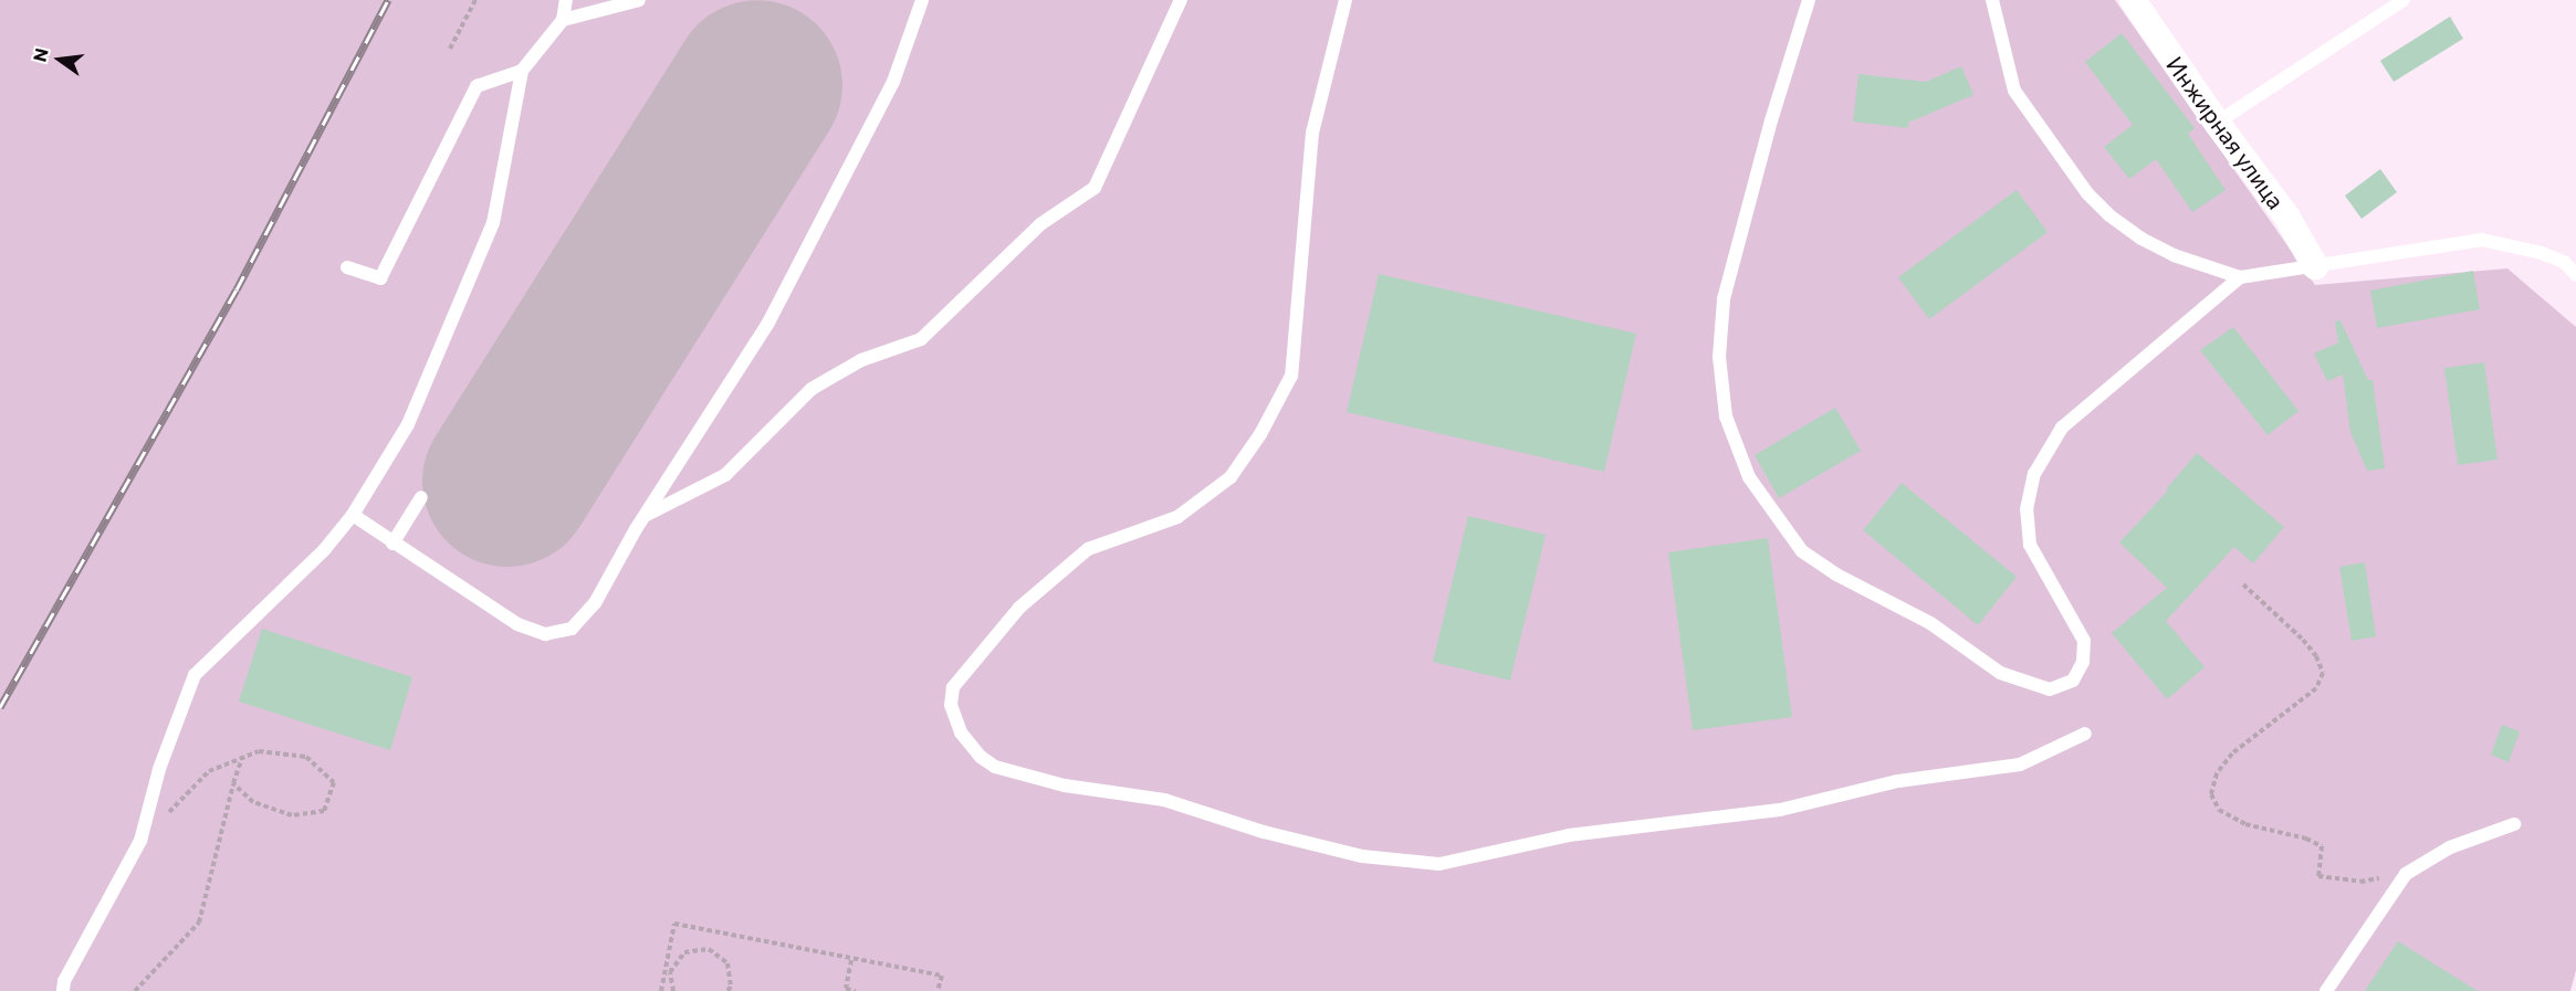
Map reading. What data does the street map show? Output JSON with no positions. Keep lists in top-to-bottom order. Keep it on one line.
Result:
{"streets":{"street":["Инжирная улица"]},"north":"left"}
